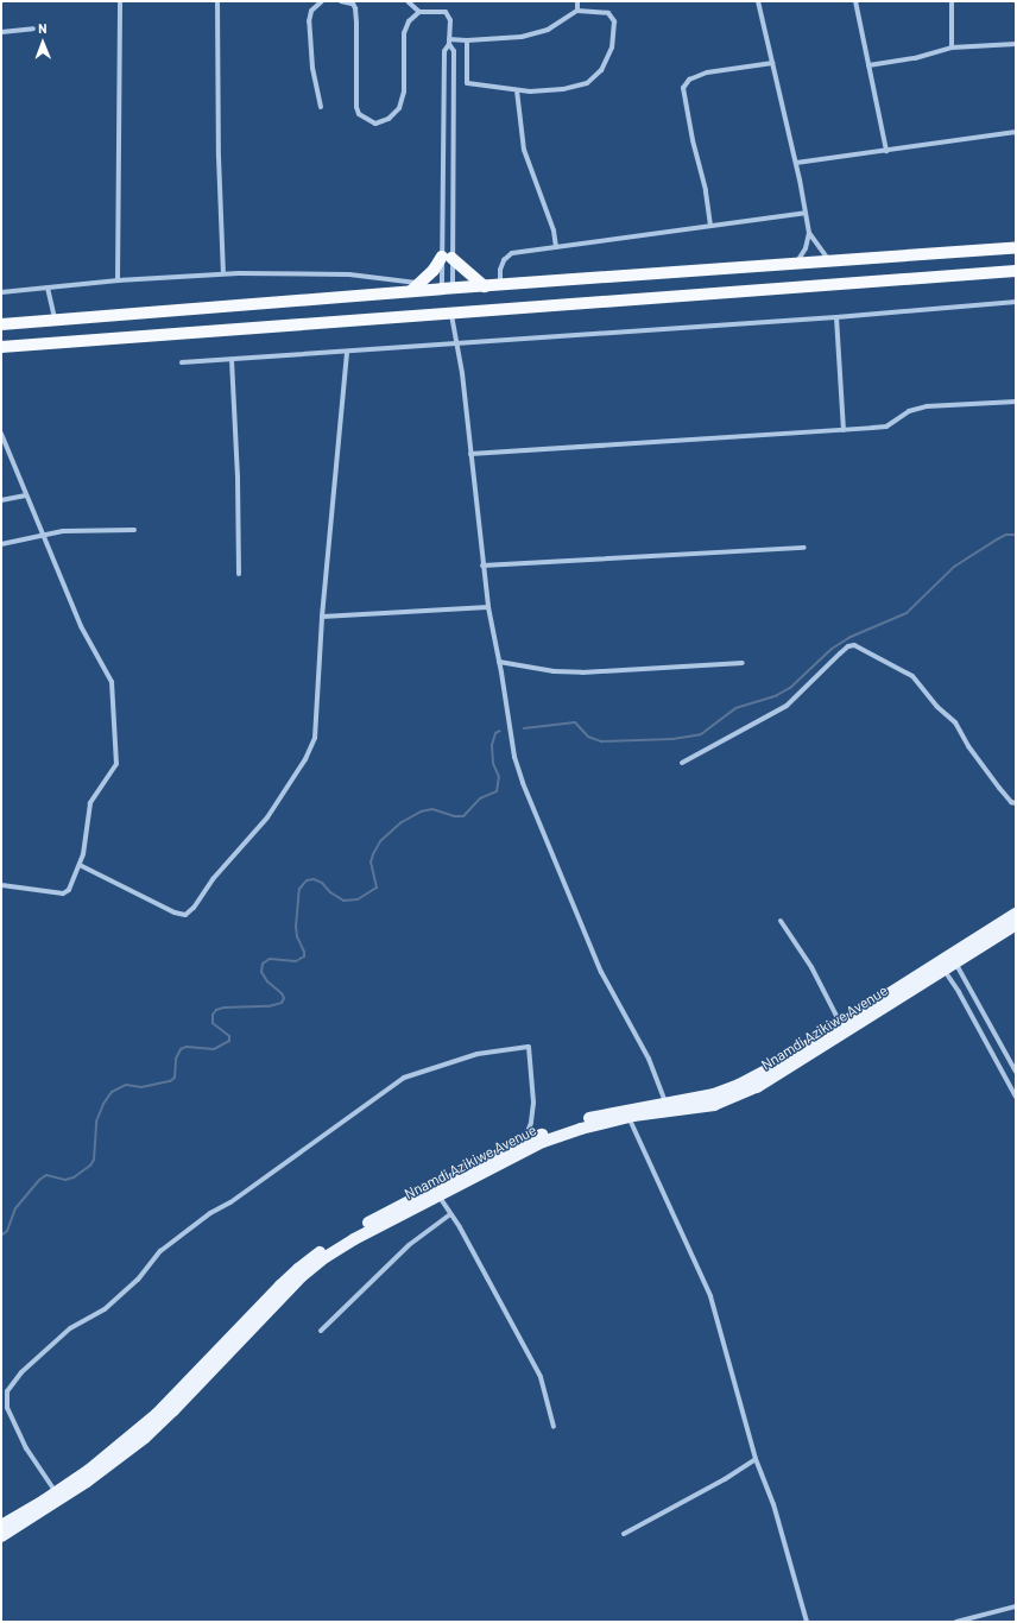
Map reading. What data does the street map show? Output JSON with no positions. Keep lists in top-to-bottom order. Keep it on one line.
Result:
{"streets":{"main road":["Nnamdi Azikiwe Avenue"]},"north":"top"}
